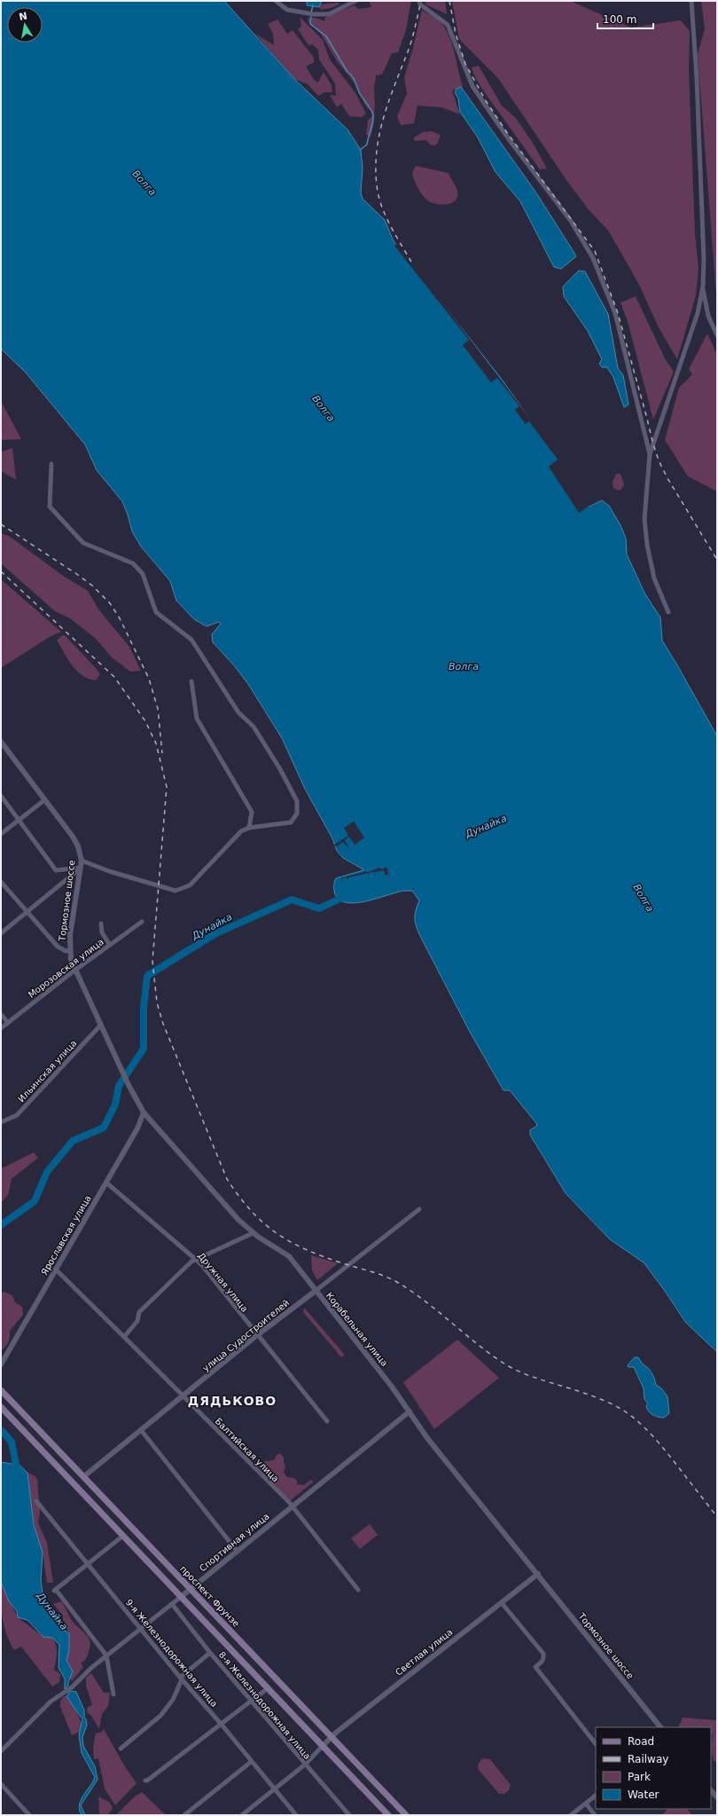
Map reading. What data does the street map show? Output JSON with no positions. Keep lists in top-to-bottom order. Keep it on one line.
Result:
{"streets":{"main road":["проспект Фрунзе"],"street":["Тормозное шоссе","Морозовская улица","Ильинская улица","Ярославская улица","Дружная улица","Корабельная улица","улица Судостроителей","Балтийская улица","Спортивная улица","Светлая улица","9-я Железнодорожная улица","8-я Железнодорожная улица"]},"crossings":[["Тормозное шоссе","Морозовская улица"],["Тормозное шоссе","Ильинская улица"],["Тормозное шоссе","Ярославская улица"],["Тормозное шоссе","Корабельная улица"],["Тормозное шоссе","Светлая улица"],["Ярославская улица","Дружная улица"],["Ярославская улица","Корабельная улица"],["Ярославская улица","Балтийская улица"],["Дружная улица","улица Судостроителей"],["Корабельная улица","улица Судостроителей"],["Корабельная улица","Спортивная улица"],["Корабельная улица","Светлая улица"],["улица Судостроителей","Балтийская улица"],["улица Судостроителей","проспект Фрунзе"],["Балтийская улица","Спортивная улица"],["Спортивная улица","проспект Фрунзе"],["Спортивная улица","9-я Железнодорожная улица"],["Спортивная улица","8-я Железнодорожная улица"],["проспект Фрунзе","Светлая улица"]],"districts":["ДЯДЬКОВО"],"water":["Волга","Дунайка"],"legend":["Road","Railway","Park","Water"],"scale_bar":"100 m","north":"top"}
